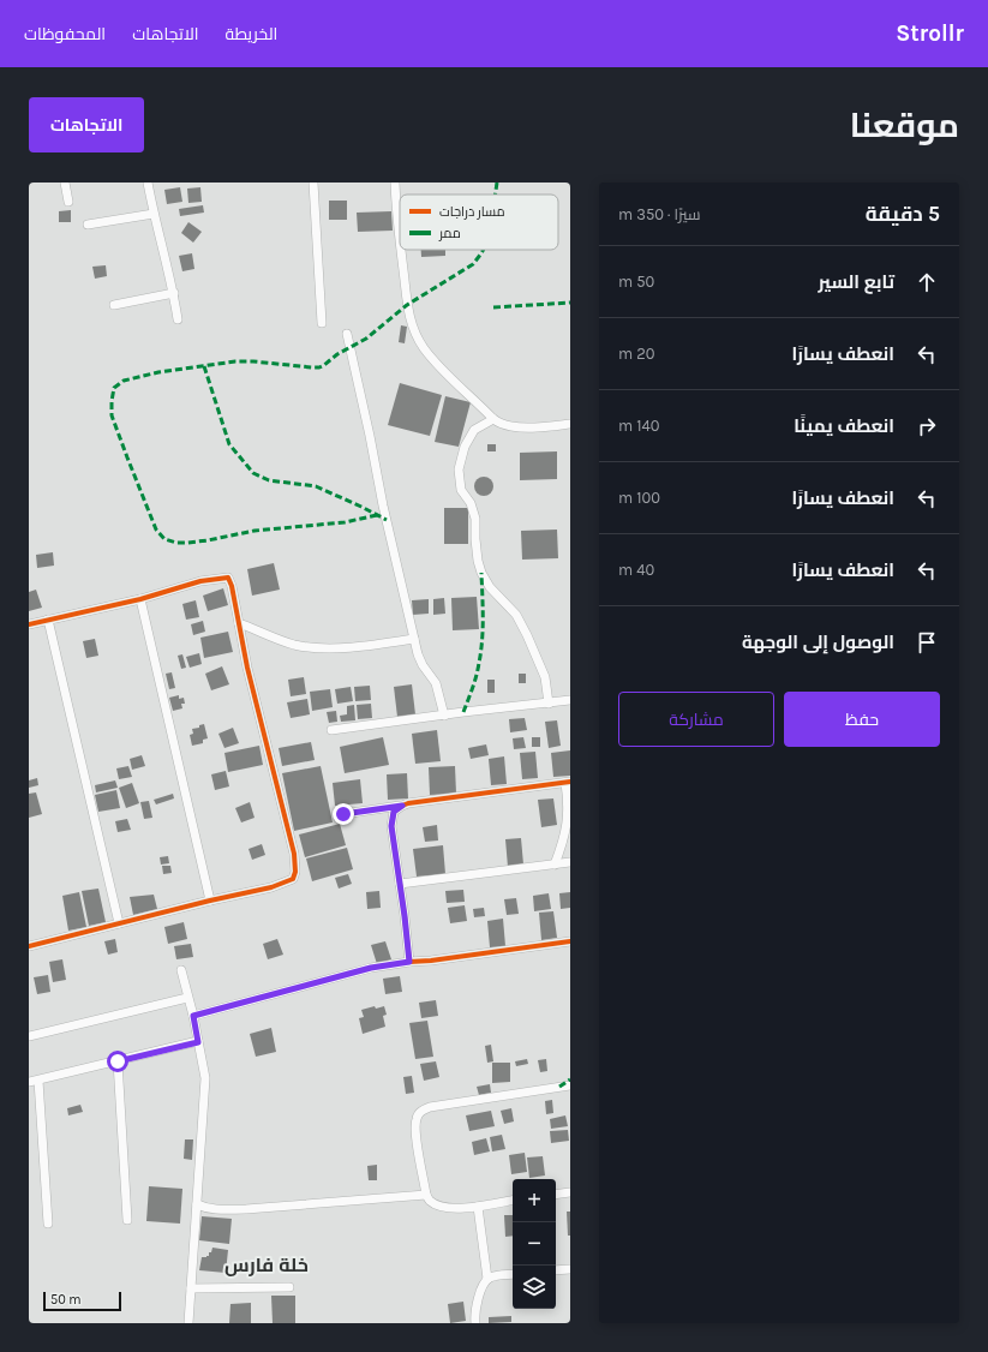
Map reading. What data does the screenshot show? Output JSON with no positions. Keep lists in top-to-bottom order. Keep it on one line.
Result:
{"districts":["خلة فارس"],"legend":["مسار دراجات","ممر"],"scale_bar":"50 m","page":{"header":"Strollr","nav":["الخريطة","الاتجاهات","المحفوظات"],"title":"موقعنا","buttons":["الاتجاهات",["حفظ","مشاركة"]],"heading":["5 دقيقة","سيرًا · 350 m"],"list":[["تابع السير","50 m"],["انعطف يسارًا","20 m"],["انعطف يمينًا","140 m"],["انعطف يسارًا","100 m"],["انعطف يسارًا","40 m"],"الوصول إلى الوجهة"],"map_buttons":["+","−"],"scale":"50 m"}}
